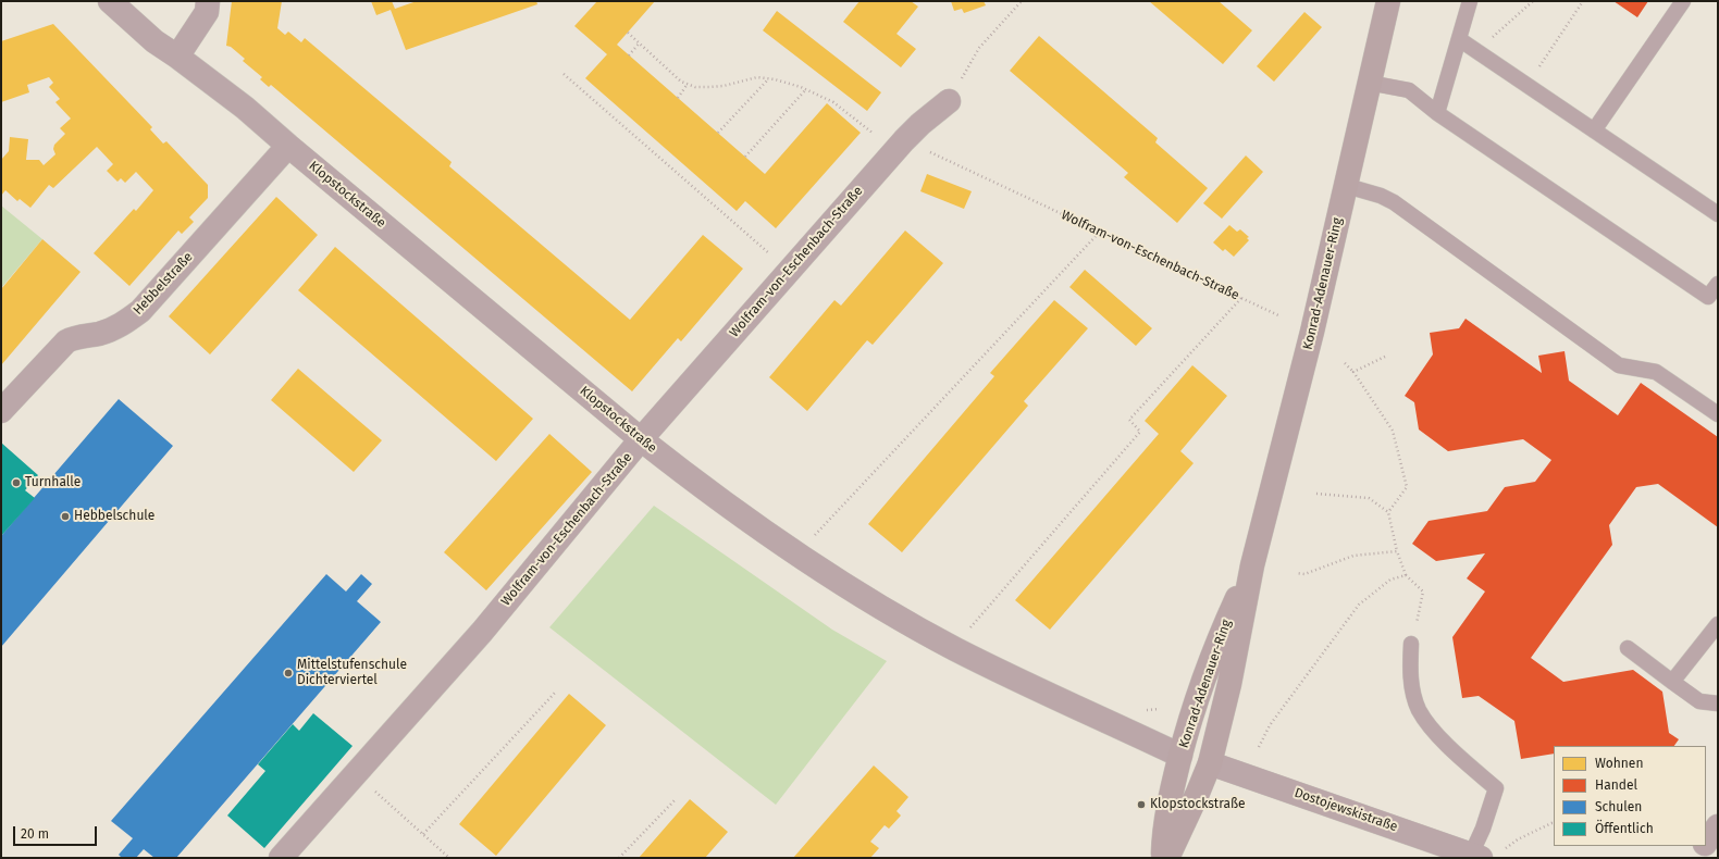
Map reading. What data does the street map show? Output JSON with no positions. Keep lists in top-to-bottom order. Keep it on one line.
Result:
{"streets":{"main road":["Konrad-Adenauer-Ring"],"street":["Klopstockstraße","Wolfram-von-Eschenbach-Straße","Hebbelstraße","Dostojewskistraße"]},"crossings":[["Klopstockstraße","Wolfram-von-Eschenbach-Straße"],["Klopstockstraße","Hebbelstraße"],["Klopstockstraße","Konrad-Adenauer-Ring"],["Konrad-Adenauer-Ring","Dostojewskistraße"]],"places":["Turnhalle","Hebbelschule","Mittelstufenschule Dichterviertel","Klopstockstraße"],"legend":["Wohnen","Handel","Schulen","Öffentlich"],"scale_bar":"20 m"}
